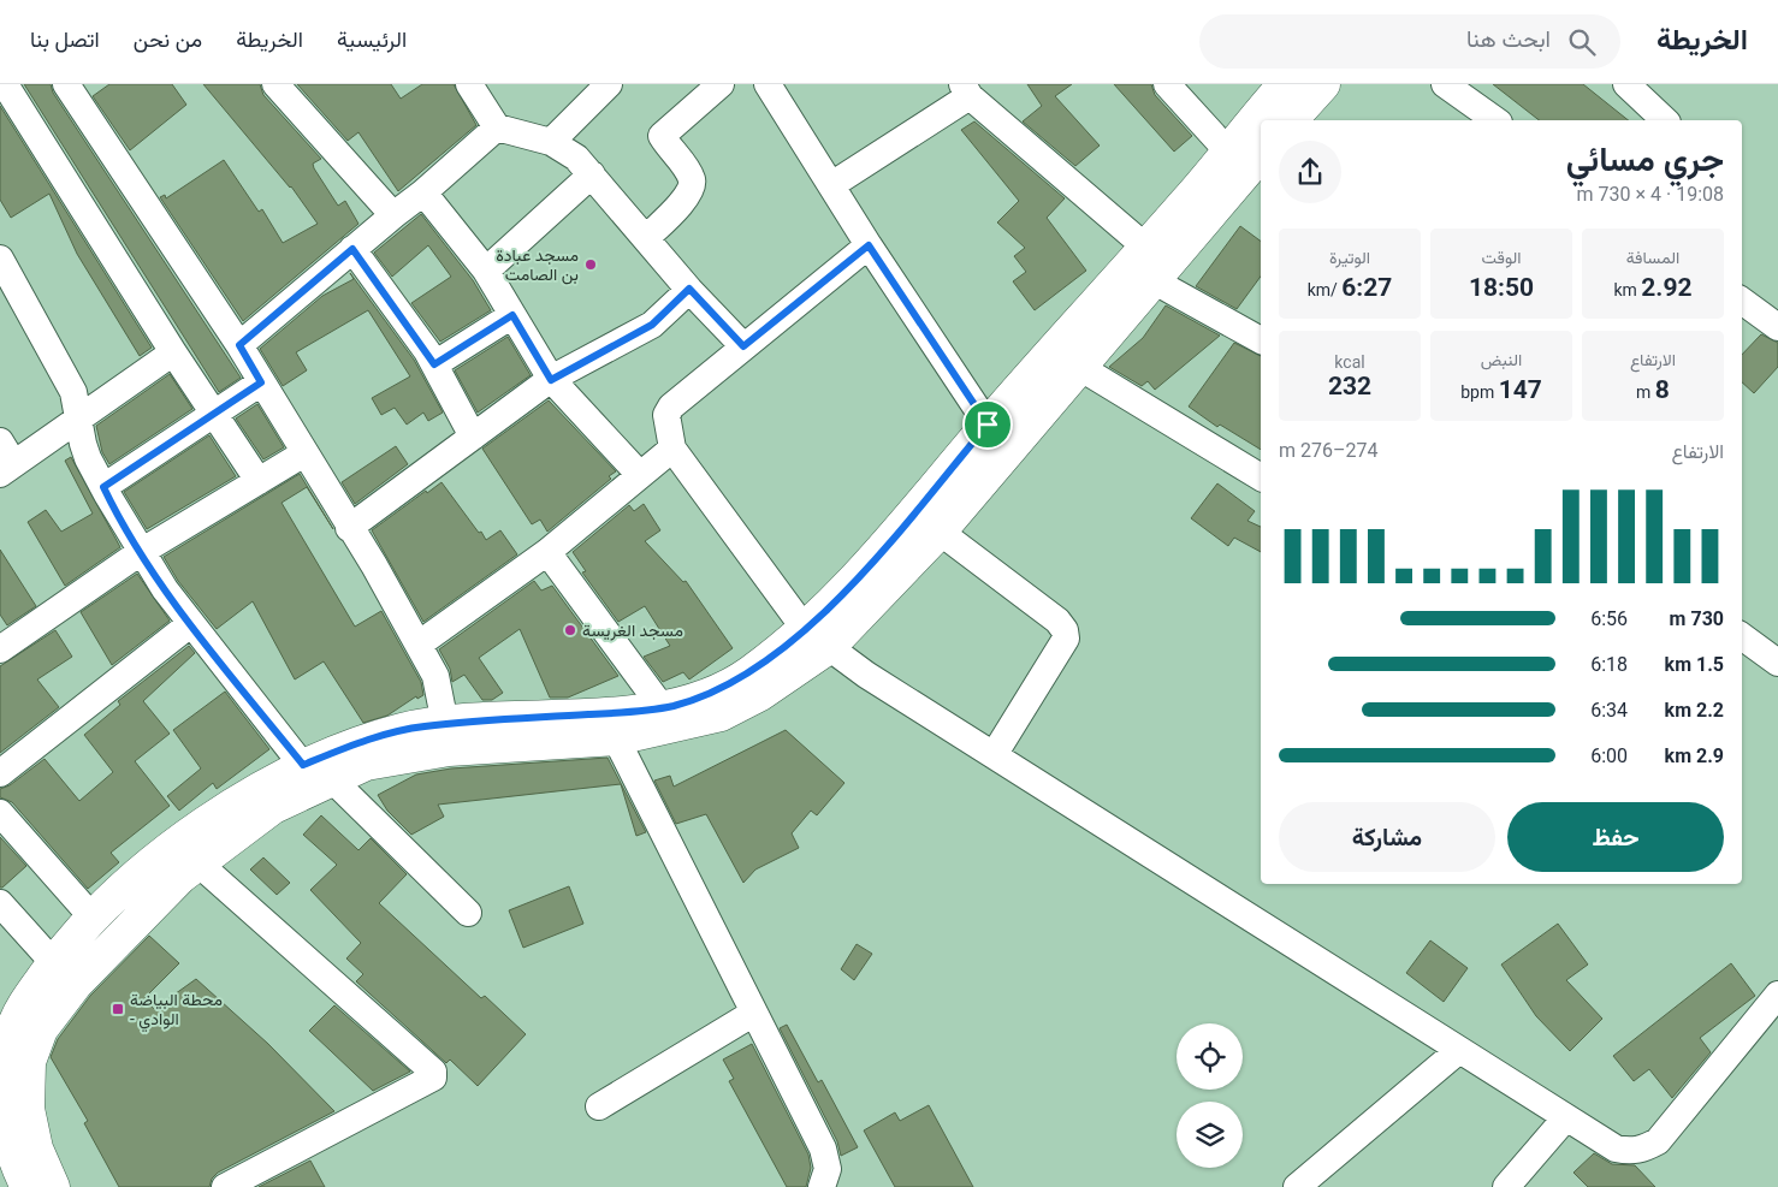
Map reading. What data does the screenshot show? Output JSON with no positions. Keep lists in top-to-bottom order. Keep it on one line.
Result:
{"places":{"other":["مسجد عبادة بن الصامت","مسجد الغريسة"],"transit":["محطة البياضة - الوادي"]},"page":{"header":"الخريطة","search":"ابحث هنا","nav":["الرئيسية","الخريطة","من نحن","اتصل بنا"],"heading":["جري مسائي","19:08 · 4 × 730 m"],"stats":[["المسافة","2.92 km"],["الوقت","18:50"],["الوتيرة","6:27 /km"],["الارتفاع","8 m"],["النبض","147 bpm"],["kcal","232"]],"chart":["الارتفاع","274–276 m"],"list":[{"name":"730 m","note":"6:56"},{"name":"1.5 km","note":"6:18"},{"name":"2.2 km","note":"6:34"},{"name":"2.9 km","note":"6:00"}],"buttons":["حفظ","مشاركة"]}}
